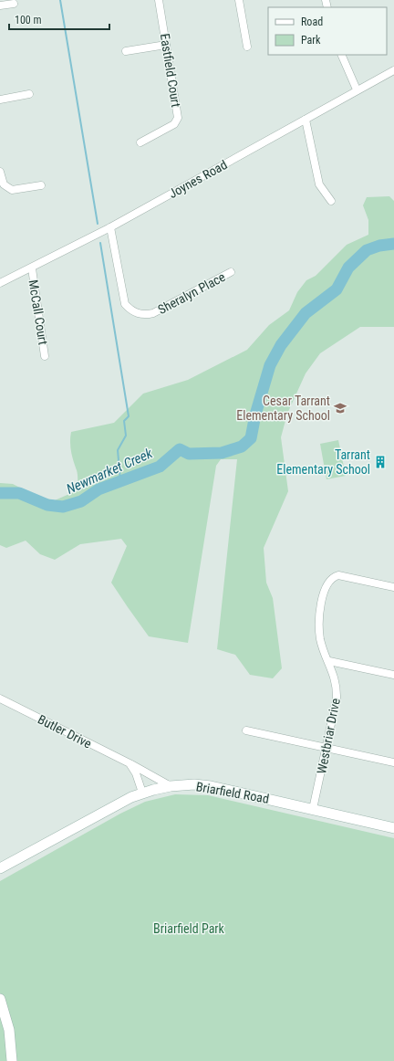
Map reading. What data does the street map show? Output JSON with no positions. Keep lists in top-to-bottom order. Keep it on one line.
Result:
{"streets":{"main road":["Briarfield Road"],"street":["Eastfield Court","Joynes Road","Sheralyn Place","McCall Court","Butler Drive","Westbriar Drive"]},"crossings":[["Joynes Road","Sheralyn Place"],["Joynes Road","McCall Court"],["Butler Drive","Briarfield Road"],["Westbriar Drive","Briarfield Road"]],"water":["Newmarket Creek"],"parks":["Briarfield Park"],"places":{"school or university":["Cesar Tarrant Elementary School"],"building":["Tarrant Elementary School"]},"legend":["Road","Park"],"scale_bar":"100 m"}
